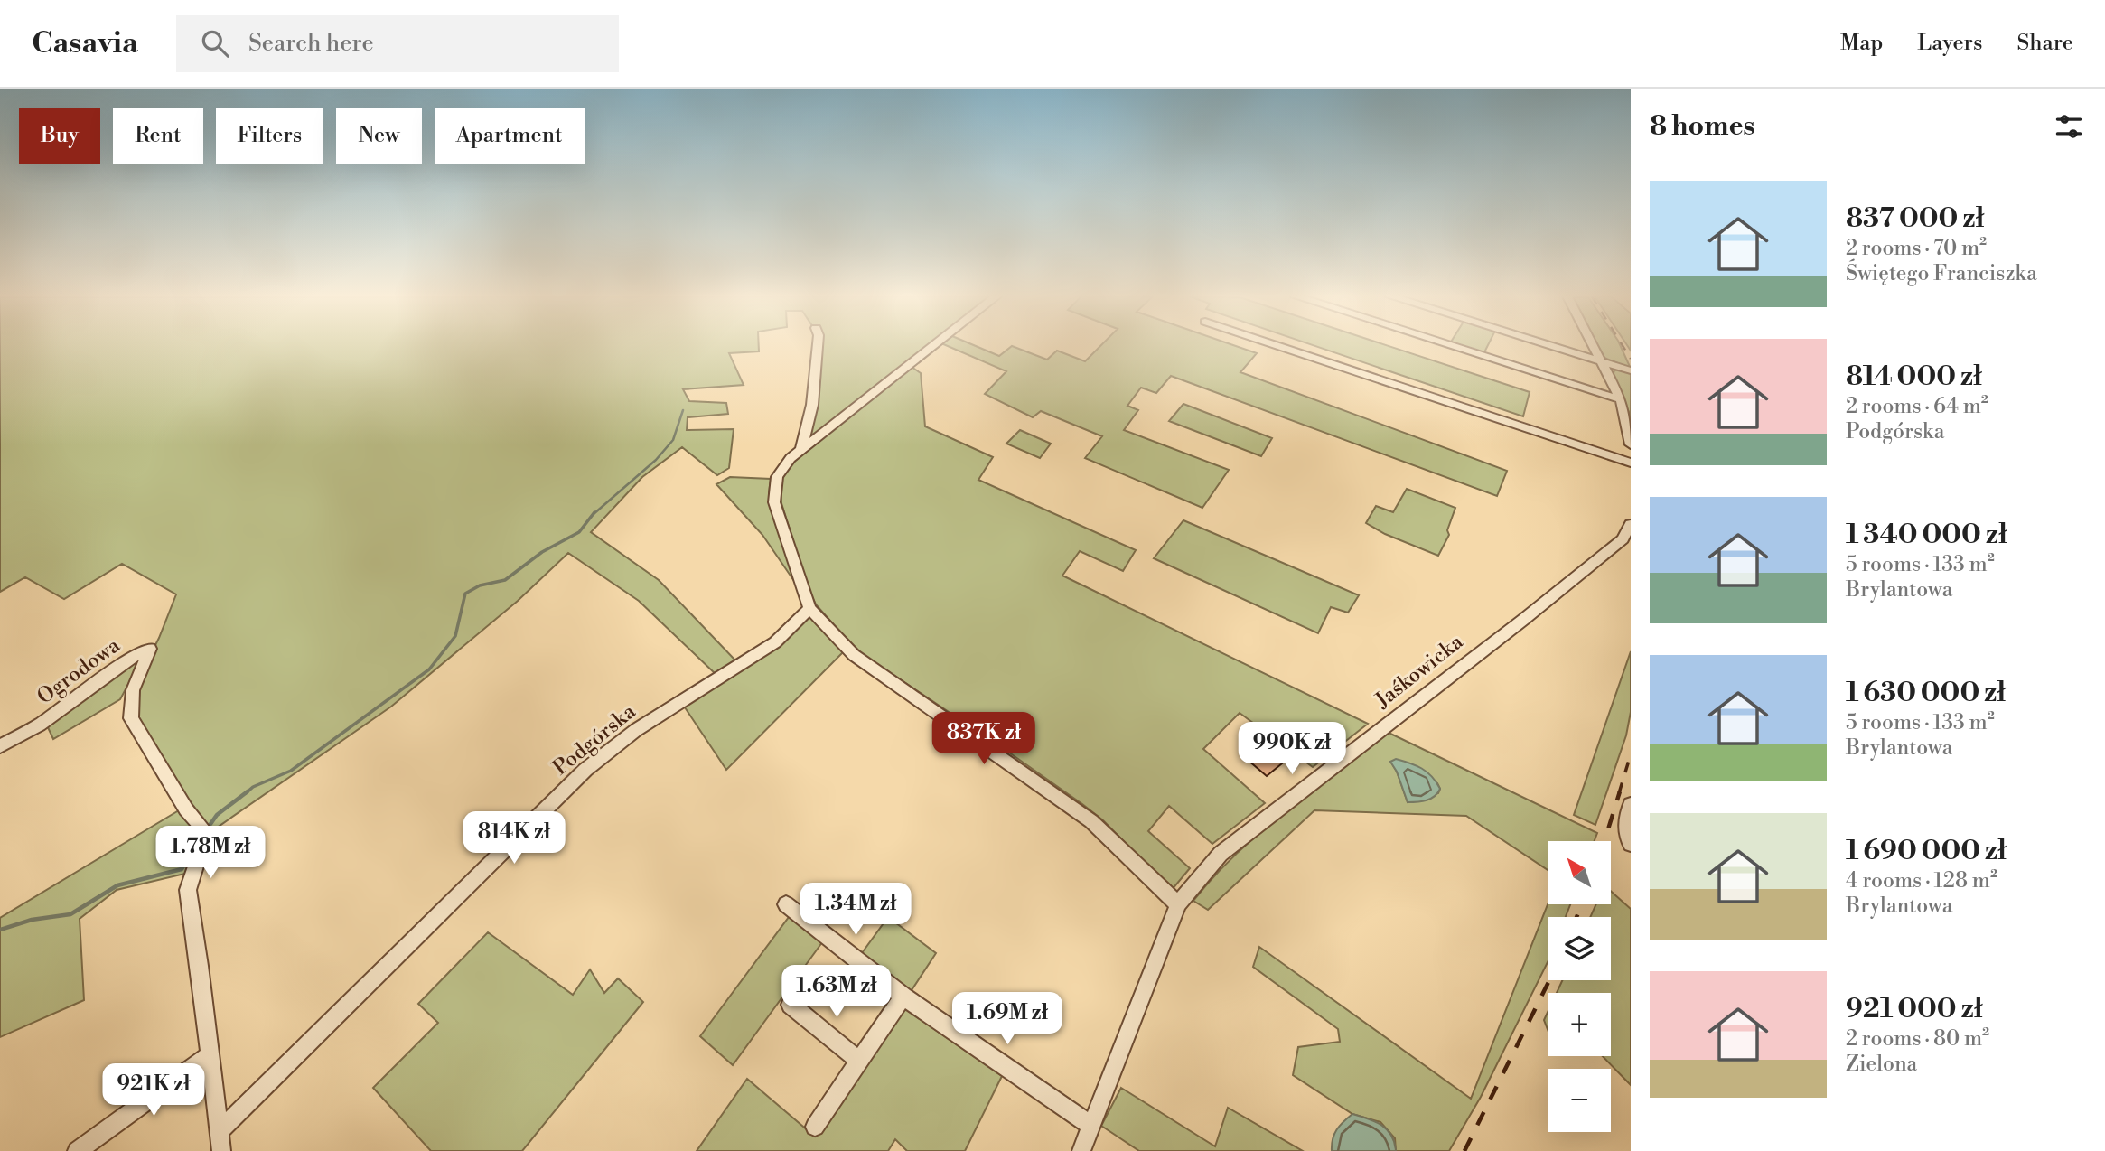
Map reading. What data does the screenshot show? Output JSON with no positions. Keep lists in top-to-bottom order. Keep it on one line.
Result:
{"streets":{"street":["Ogrodowa","Jaśkowicka","Podgórska"]},"north":"top left","page":{"header":"Casavia","search":"Search here","nav":["Map","Layers","Share"],"heading":"8 homes","chip":["Buy","Rent","Filters","New","Apartment"],"list":[{"name":"837 000 zł","note":"2 rooms · 70 m² · Świętego Franciszka"},{"name":"814 000 zł","note":"2 rooms · 64 m² · Podgórska"},{"name":"1 340 000 zł","note":"5 rooms · 133 m² · Brylantowa"},{"name":"1 630 000 zł","note":"5 rooms · 133 m² · Brylantowa"},{"name":"1 690 000 zł","note":"4 rooms · 128 m² · Brylantowa"},{"name":"921 000 zł","note":"2 rooms · 80 m² · Zielona"}],"price":["837K zł","990K zł","814K zł","1.78M zł","1.34M zł","1.63M zł","1.69M zł","921K zł"],"map_buttons":["+","−"]}}
